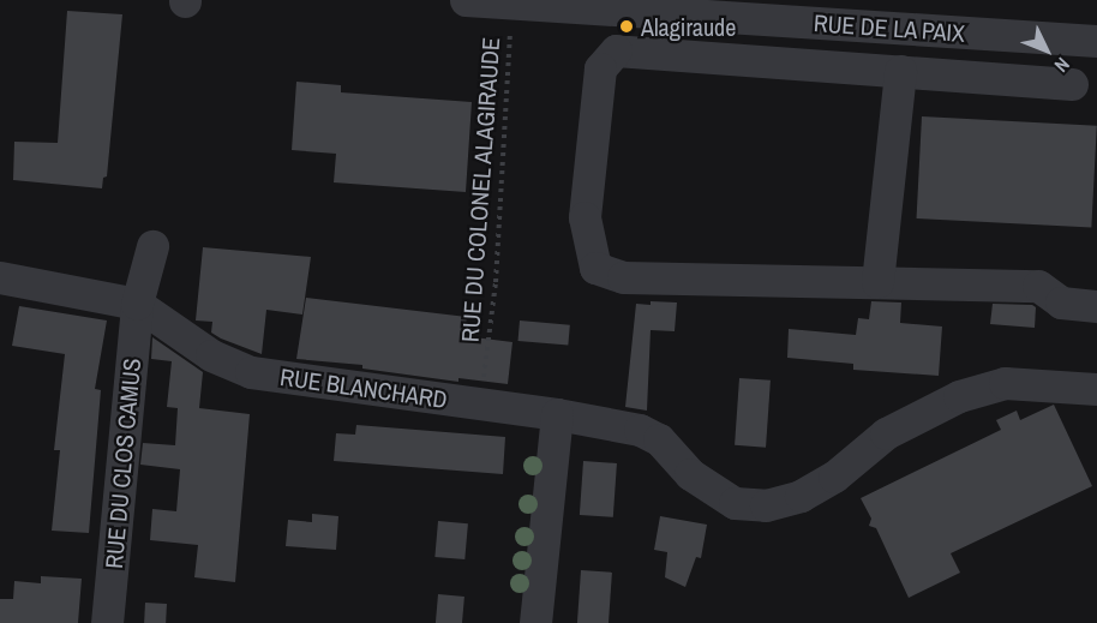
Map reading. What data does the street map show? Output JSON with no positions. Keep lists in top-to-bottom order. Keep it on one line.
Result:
{"streets":{"street":["RUE DE LA PAIX","RUE BLANCHARD","RUE DU CLOS CAMUS"],"path":["RUE DU COLONEL ALAGIRAUDE"]},"crossings":[["RUE DU COLONEL ALAGIRAUDE","RUE BLANCHARD"],["RUE BLANCHARD","RUE DU CLOS CAMUS"]],"places":["Alagiraude"],"north":"bottom right"}
